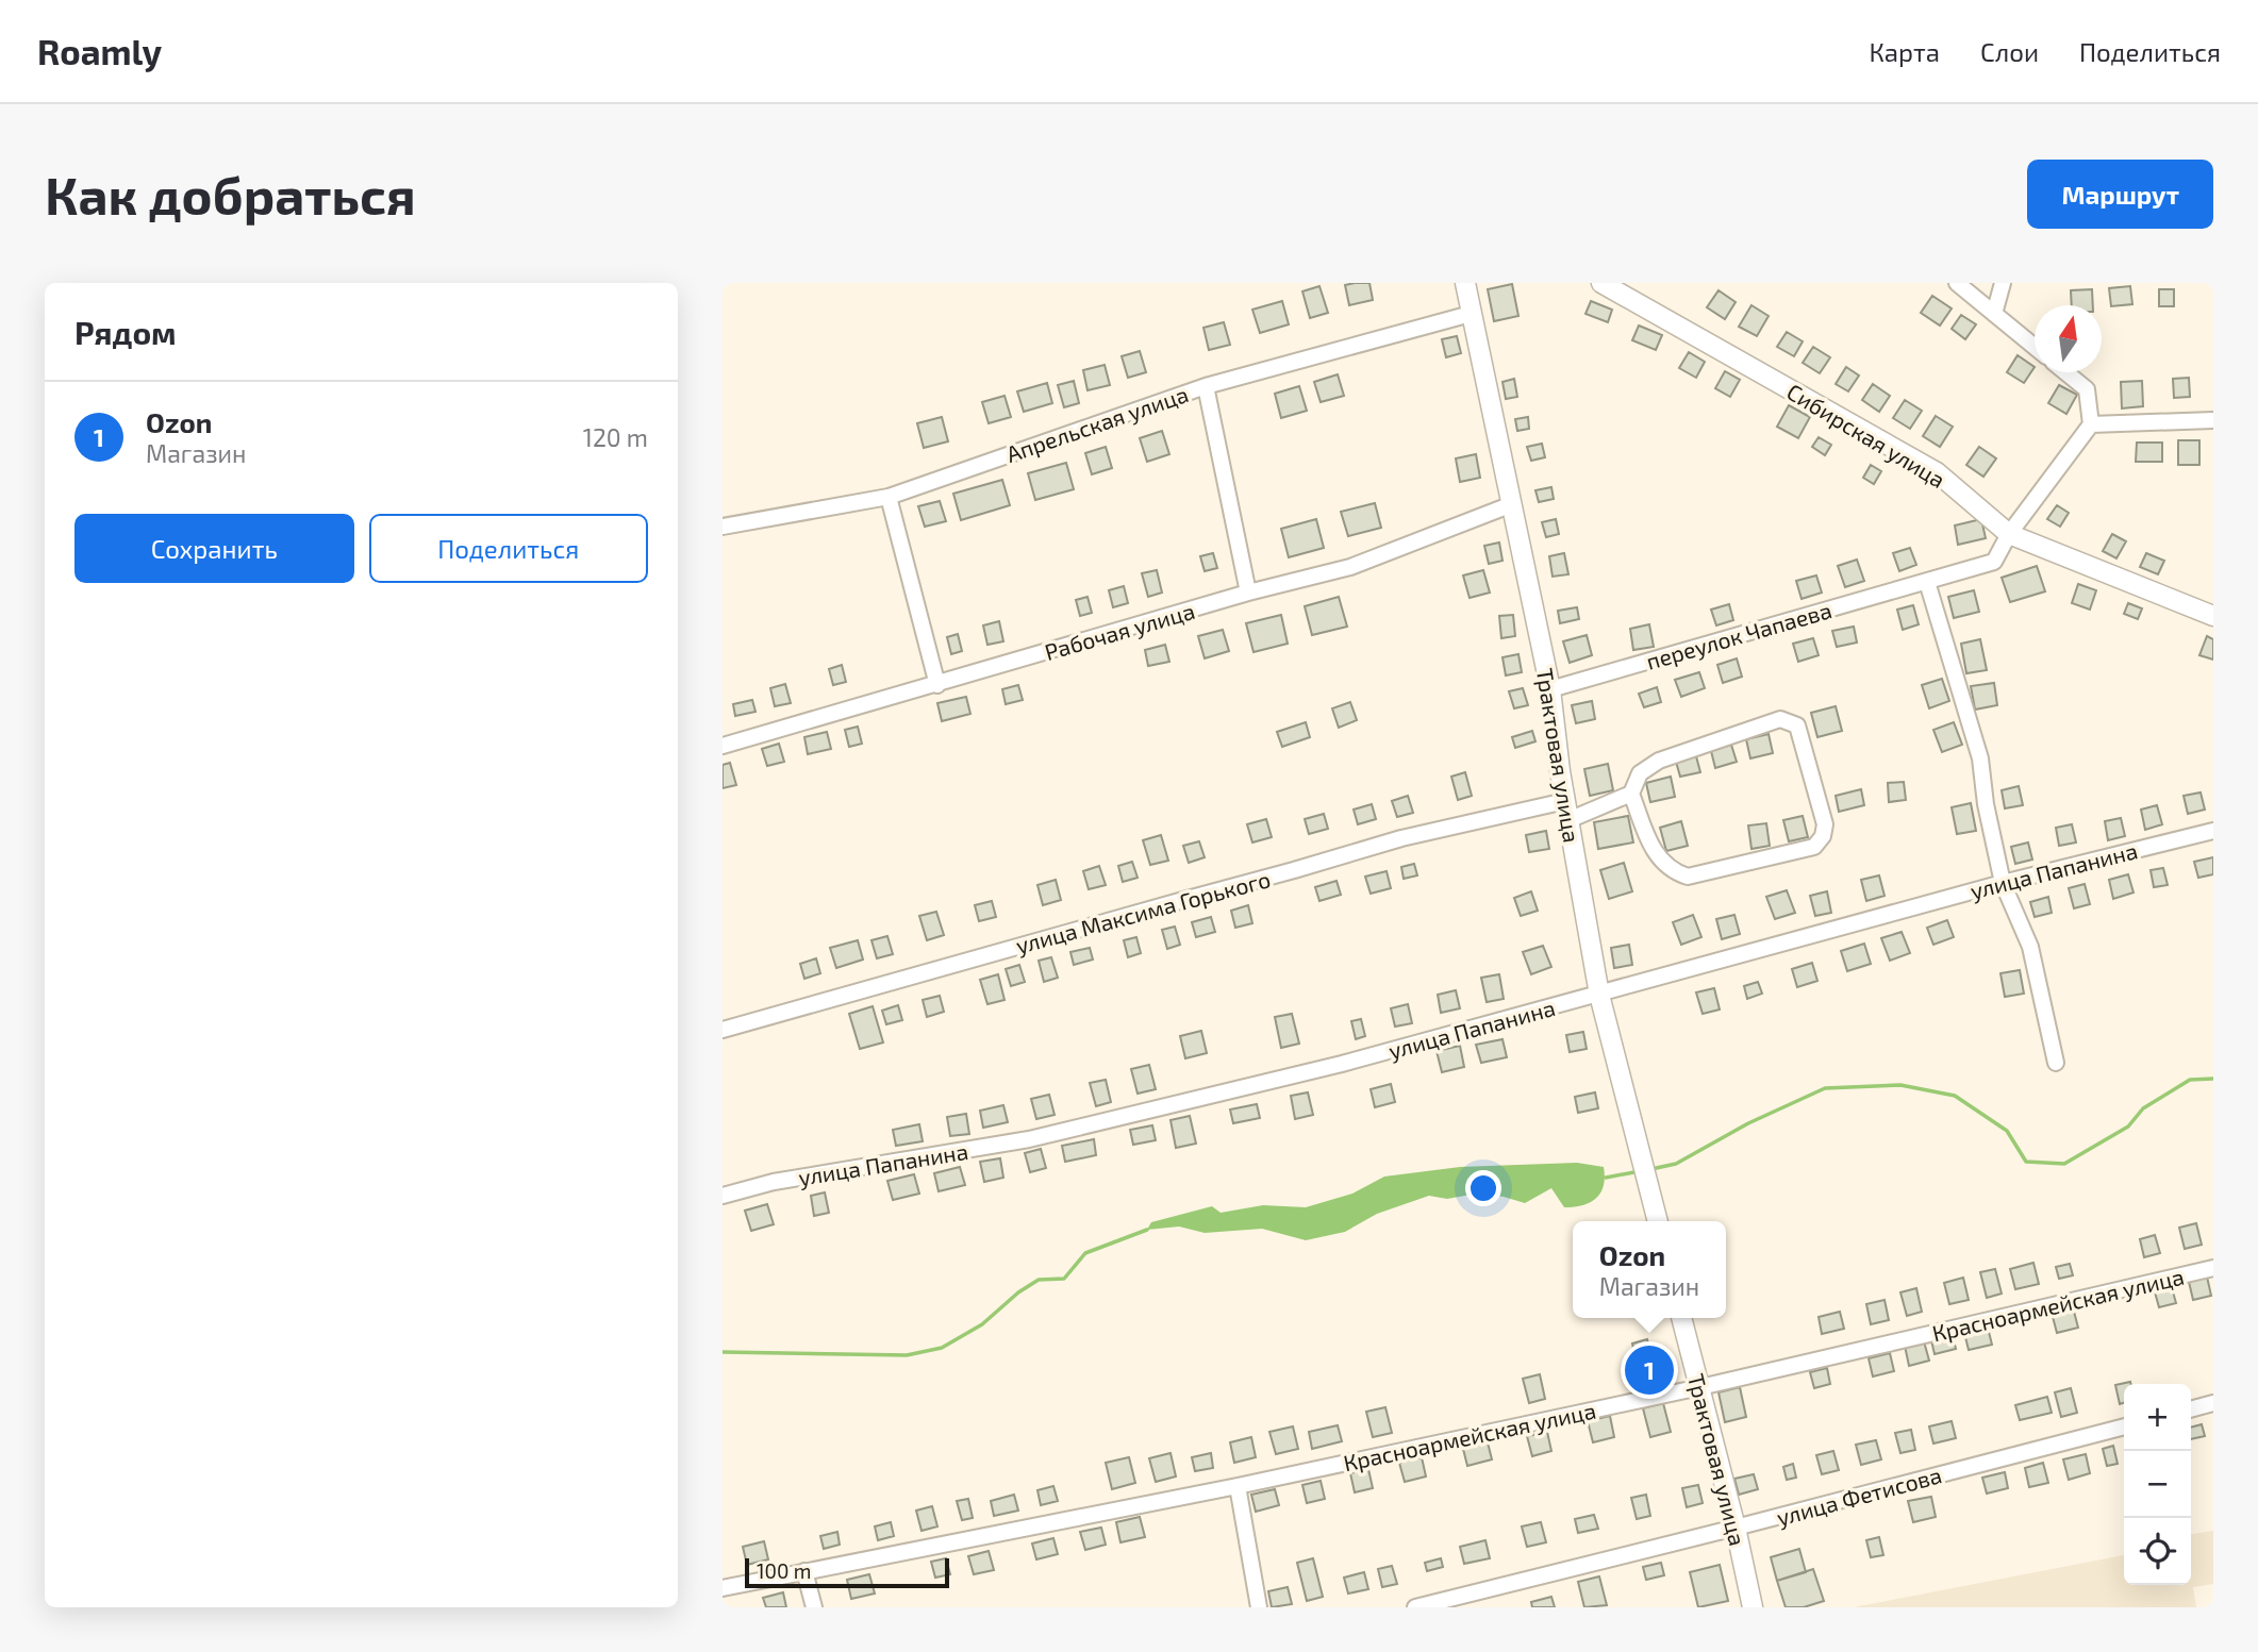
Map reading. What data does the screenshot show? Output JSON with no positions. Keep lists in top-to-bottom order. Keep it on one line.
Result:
{"streets":{"street":["Апрельская улица","Сибирская улица","Рабочая улица","переулок Чапаева","Трактовая улица","улица Папанина","улица Максима Горького","Красноармейская улица","улица Фетисова"]},"crossings":[["Апрельская улица","Трактовая улица"],["Сибирская улица","переулок Чапаева"],["Рабочая улица","Трактовая улица"],["переулок Чапаева","Трактовая улица"],["Трактовая улица","улица Папанина"],["Трактовая улица","улица Максима Горького"],["Трактовая улица","Красноармейская улица"],["Трактовая улица","улица Фетисова"]],"scale_bar":"100 m","north":"top","page":{"header":"Roamly","nav":["Карта","Слои","Поделиться"],"buttons":["Маршрут",["Сохранить","Поделиться"]],"title":"Как добраться","heading":"Рядом","list":[{"mark":"1","name":"Ozon","note":"Магазин","value":"120 m"}],"popup":["Ozon","Магазин"],"pins":"1","map_buttons":["+","−"],"scale":"100 m"}}
